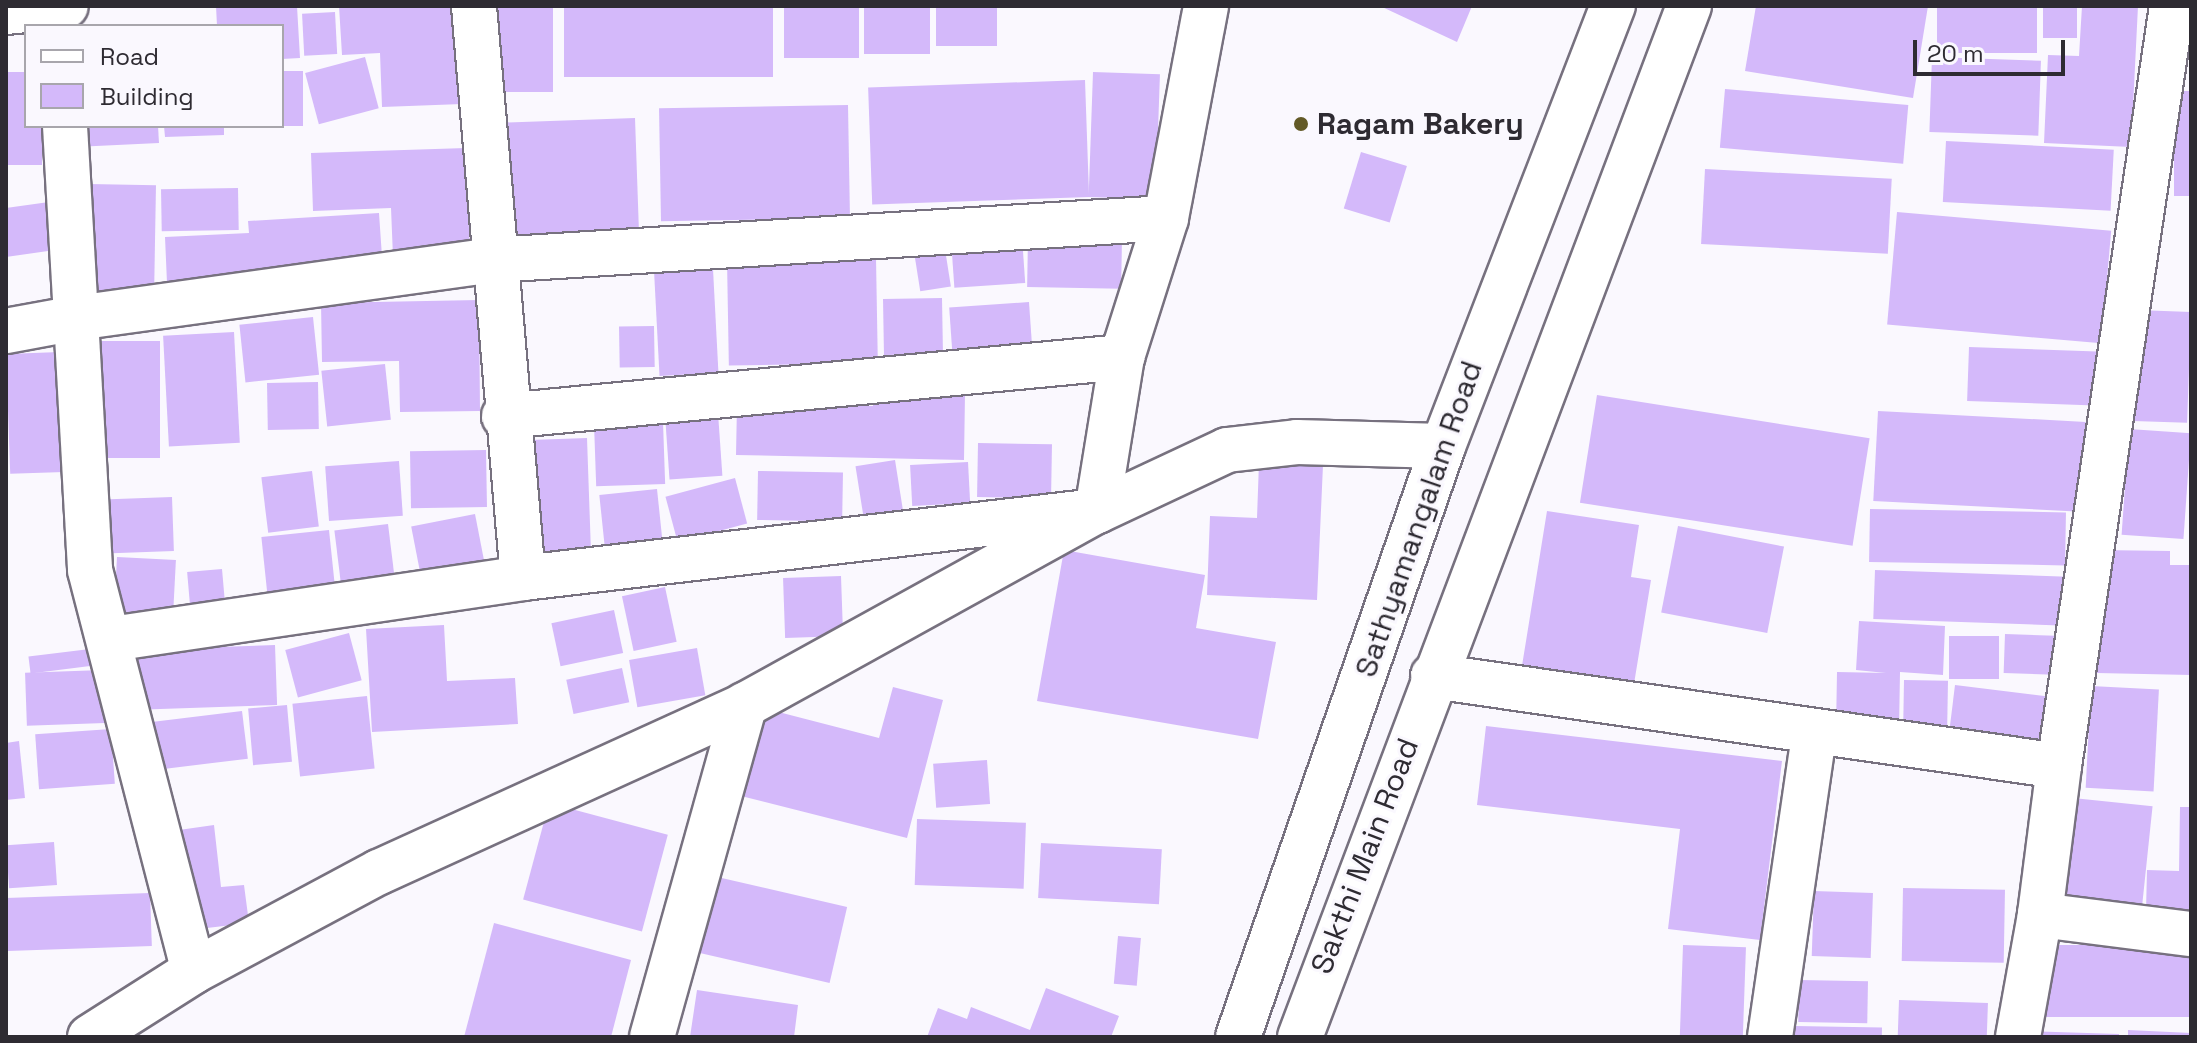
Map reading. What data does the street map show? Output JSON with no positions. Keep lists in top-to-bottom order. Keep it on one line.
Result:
{"streets":{"main road":["Sathyamangalam Road","Sakthi Main Road"]},"places":["Ragam Bakery"],"legend":["Road","Building"],"scale_bar":"20 m"}
